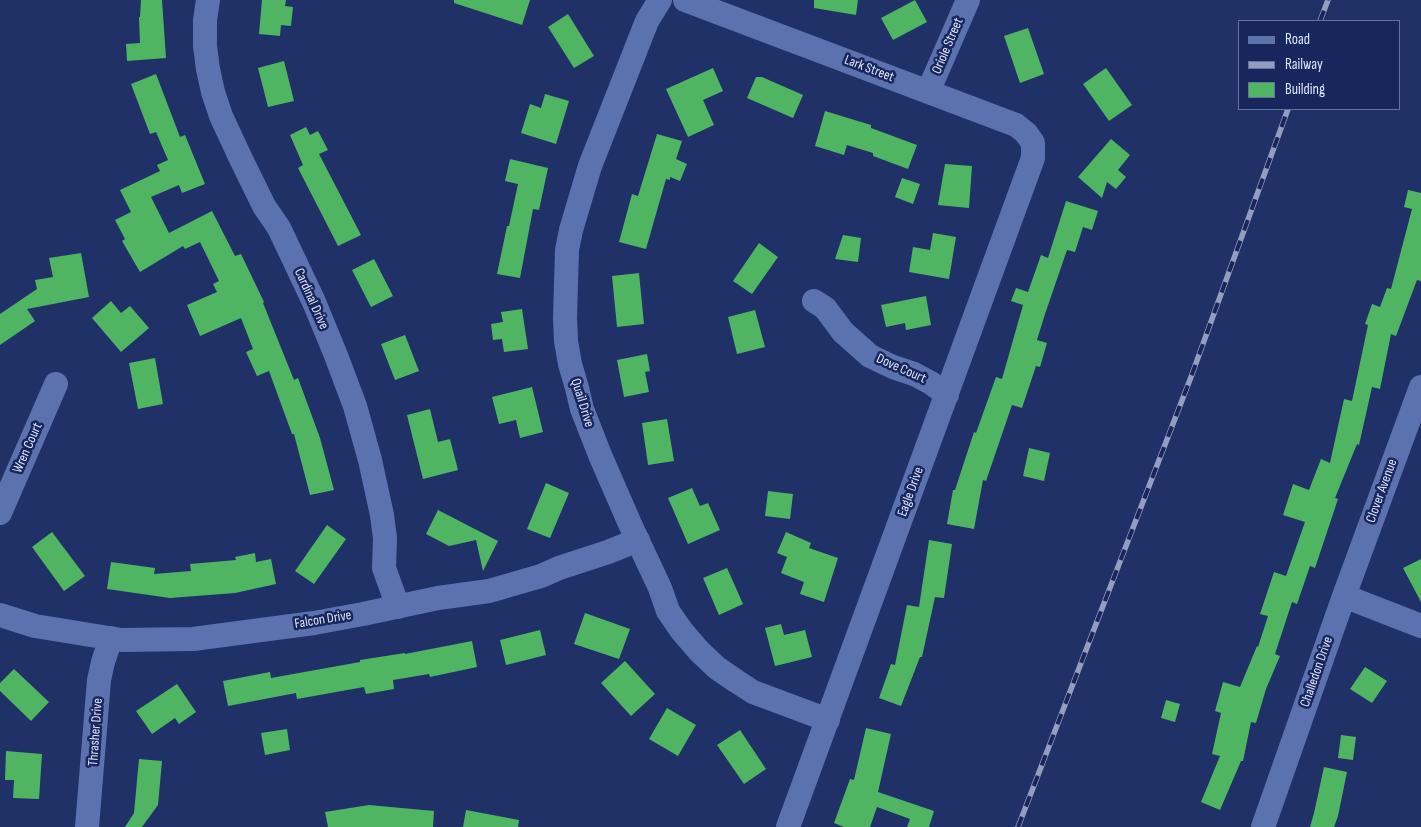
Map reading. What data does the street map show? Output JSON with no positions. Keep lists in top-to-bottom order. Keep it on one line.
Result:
{"streets":{"street":["Oriole Street","Lark Street","Cardinal Drive","Dove Court","Quail Drive","Wren Court","Clover Avenue","Eagle Drive","Falcon Drive","Challedon Drive","Thrasher Drive"]},"crossings":[["Oriole Street","Lark Street"],["Lark Street","Eagle Drive"],["Cardinal Drive","Falcon Drive"],["Dove Court","Eagle Drive"],["Quail Drive","Eagle Drive"],["Quail Drive","Falcon Drive"],["Clover Avenue","Challedon Drive"],["Falcon Drive","Thrasher Drive"]],"legend":["Road","Railway","Building"]}
